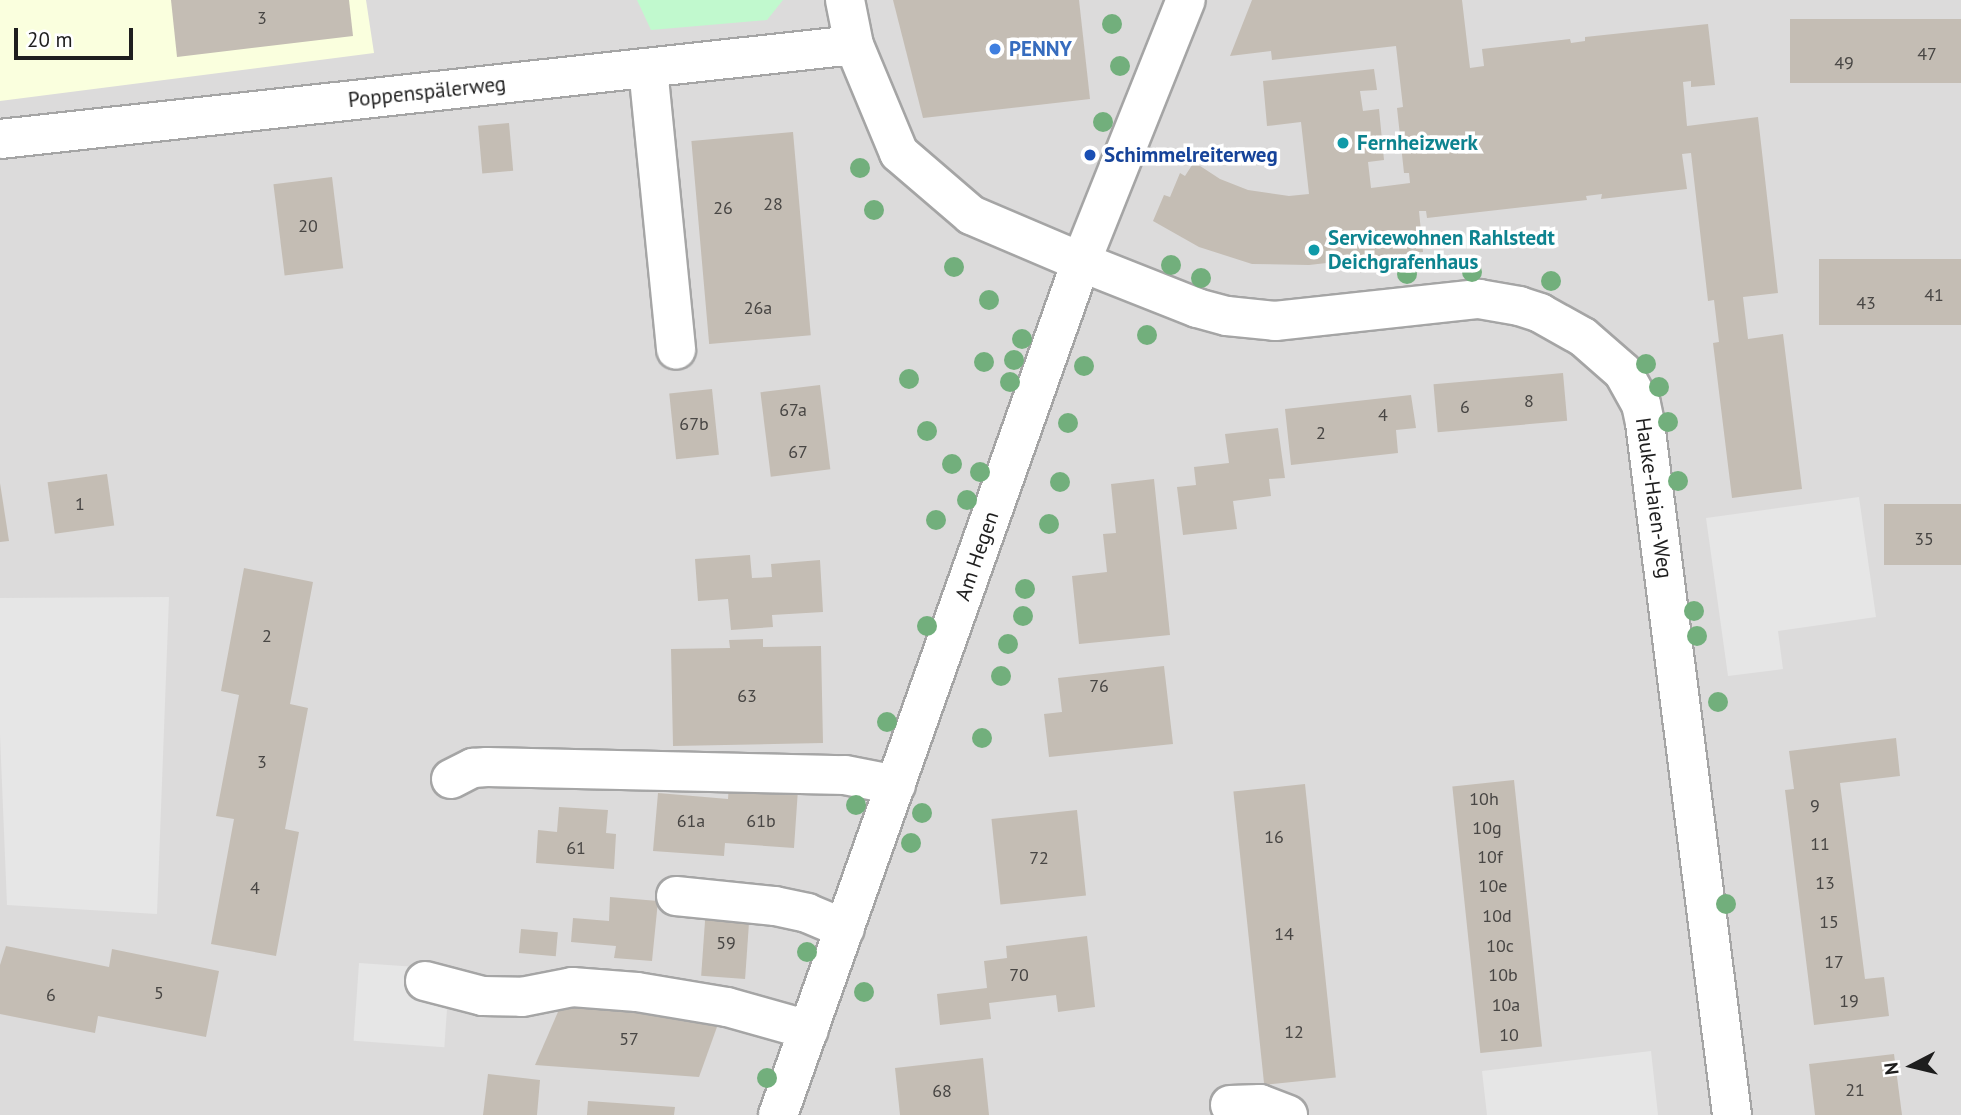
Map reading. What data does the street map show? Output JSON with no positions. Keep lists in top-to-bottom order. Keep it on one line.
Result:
{"streets":{"street":["Poppenspälerweg","Hauke-Haien-Weg","Am Hegen"]},"crossings":[["Hauke-Haien-Weg","Am Hegen"]],"places":["PENNY","Fernheizwerk","Schimmelreiterweg","Servicewohnen Rahlstedt Deichgrafenhaus"],"house_numbers":["3","47","49","28","26","20","41","43","26a","8","6","67a","4","67b","2","67","1","35","2","76","63","3","10h","9","61a","61b","10g","16","11","61","10f","72","13","10e","4","10d","15","14","59","10c","17","70","10b","5","6","19","10a","12","10","57","21","68"],"scale_bar":"20 m","north":"left"}
